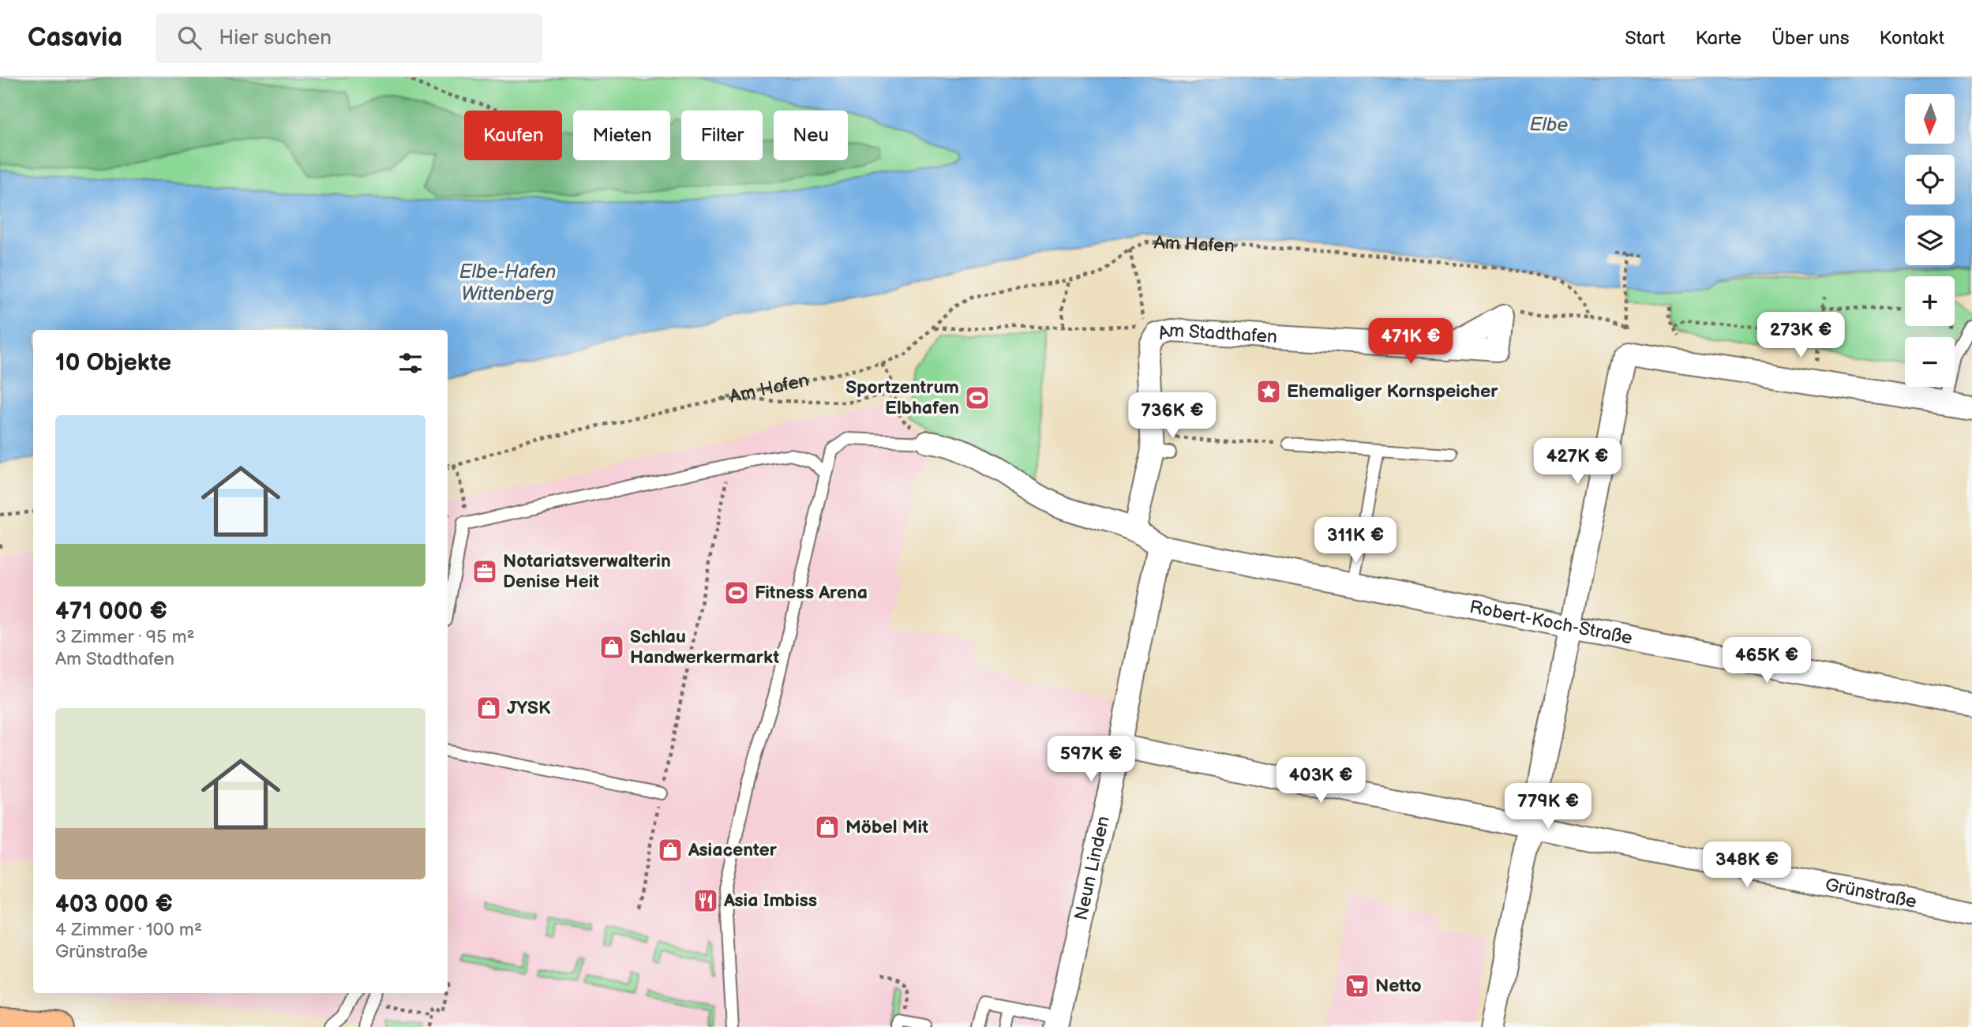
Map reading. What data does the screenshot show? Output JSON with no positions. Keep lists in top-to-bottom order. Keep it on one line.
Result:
{"streets":{"street":["Am Stadthafen","Robert-Koch-Straße","Neun Linden","Grünstraße"],"path":["Am Hafen"]},"crossings":[["Am Stadthafen","Robert-Koch-Straße"],["Robert-Koch-Straße","Neun Linden"],["Neun Linden","Grünstraße"]],"water":["Elbe","Elbe-Hafen Wittenberg"],"places":{"place":["Ehemaliger Kornspeicher"],"sports":["Sportzentrum Elbhafen","Fitness Arena"],"office":["Notariatsverwalterin Denise Heit"],"shop":["Schlau Handwerkermarkt","JYSK","Möbel Mit","Asiacenter"],"restaurant":["Asia Imbiss"],"supermarket":["Netto"]},"north":"bottom","page":{"header":"Casavia","search":"Hier suchen","nav":["Start","Karte","Über uns","Kontakt"],"map_buttons":["+","−"],"chip":["Kaufen","Mieten","Filter","Neu"],"price":["273K €","471K €","736K €","427K €","311K €","465K €","597K €","403K €","779K €","348K €"],"heading":"10 Objekte","list":[{"name":"471 000 €","note":"3 Zimmer · 95 m² · Am Stadthafen"},{"name":"403 000 €","note":"4 Zimmer · 100 m² · Grünstraße"}]}}
